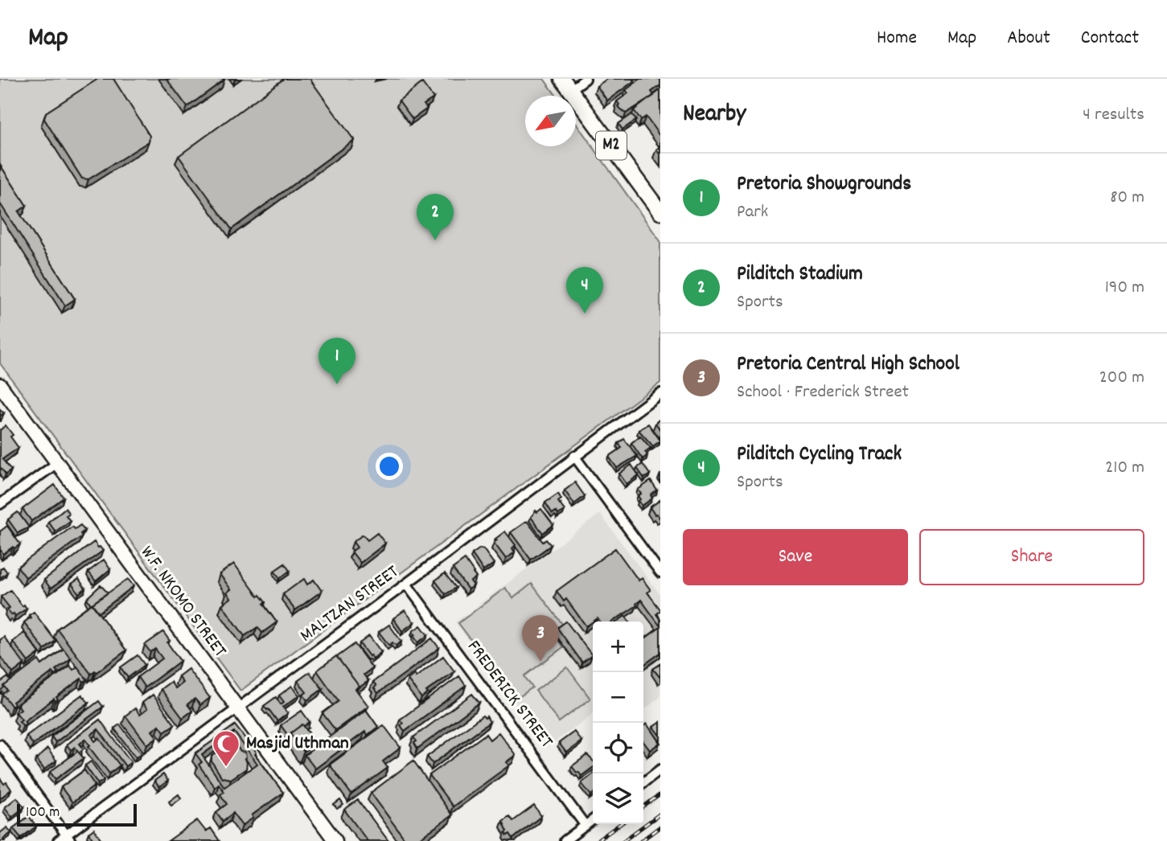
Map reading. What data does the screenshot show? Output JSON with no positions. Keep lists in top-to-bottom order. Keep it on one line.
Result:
{"streets":{"main road":["M2","W.F. NKOMO STREET"],"street":["MALTZAN STREET","FREDERICK STREET"]},"crossings":[["W.F. NKOMO STREET","MALTZAN STREET"],["MALTZAN STREET","FREDERICK STREET"]],"places":{"mosque":["Masjid Uthman"]},"scale_bar":"100 m","north":"bottom left","page":{"header":"Map","nav":["Home","Map","About","Contact"],"heading":["Nearby","4 results"],"list":[{"mark":"1","name":"Pretoria Showgrounds","note":"Park","value":"80 m"},{"mark":"2","name":"Pilditch Stadium","note":"Sports","value":"190 m"},{"mark":"3","name":"Pretoria Central High School","note":"School · Frederick Street","value":"200 m"},{"mark":"4","name":"Pilditch Cycling Track","note":"Sports","value":"210 m"}],"pins":["2","4","1","3"],"buttons":["Save","Share"],"map_buttons":["+","−"],"scale":"100 m"}}
